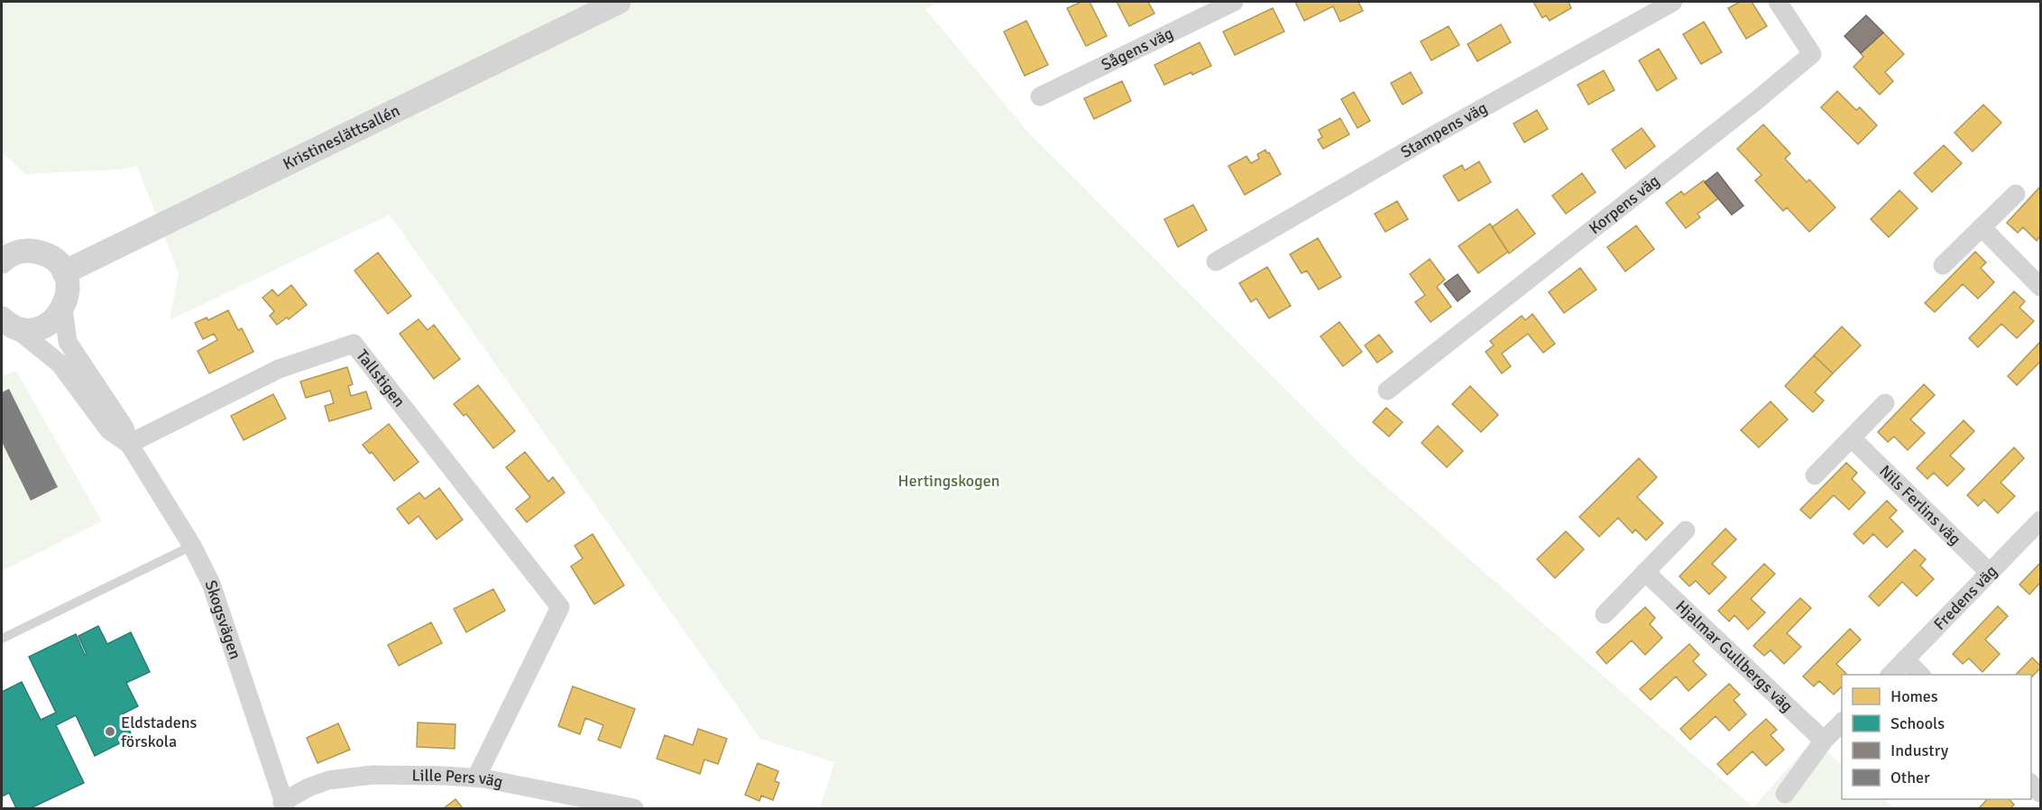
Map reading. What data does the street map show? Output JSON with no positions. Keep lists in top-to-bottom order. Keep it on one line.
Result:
{"streets":{"street":["Sågens väg","Stampens väg","Kristineslättsallén","Korpens väg","Tallstigen","Nils Ferlins väg","Fredens väg","Skogsvägen","Hjalmar Gullbergs väg","Lille Pers väg"]},"crossings":[["Tallstigen","Skogsvägen"],["Tallstigen","Lille Pers väg"],["Nils Ferlins väg","Fredens väg"],["Skogsvägen","Lille Pers väg"]],"parks":["Hertingskogen"],"places":["Eldstadens förskola"],"legend":["Homes","Schools","Industry","Other"]}
